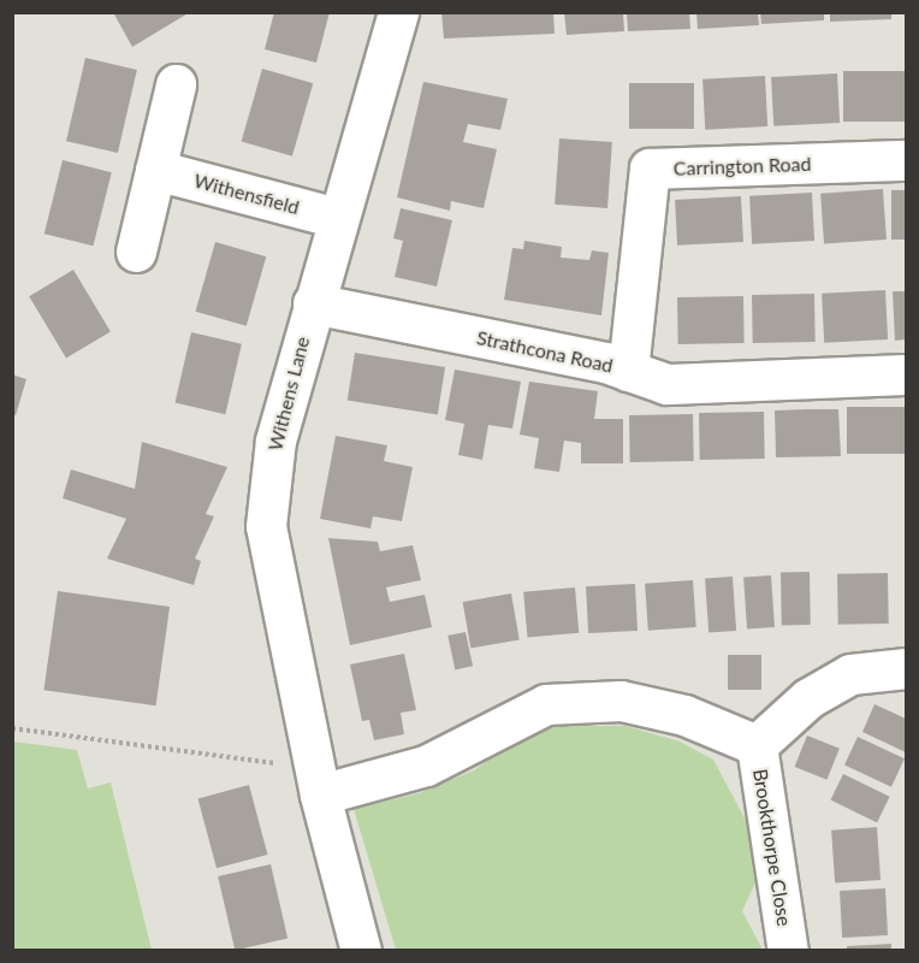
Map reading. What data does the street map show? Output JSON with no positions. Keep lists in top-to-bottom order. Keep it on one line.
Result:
{"streets":{"street":["Carrington Road","Withensfield","Strathcona Road","Withens Lane","Brookthorpe Close"]},"crossings":[["Carrington Road","Strathcona Road"],["Withensfield","Withens Lane"],["Strathcona Road","Withens Lane"],["Withens Lane","Brookthorpe Close"]]}
